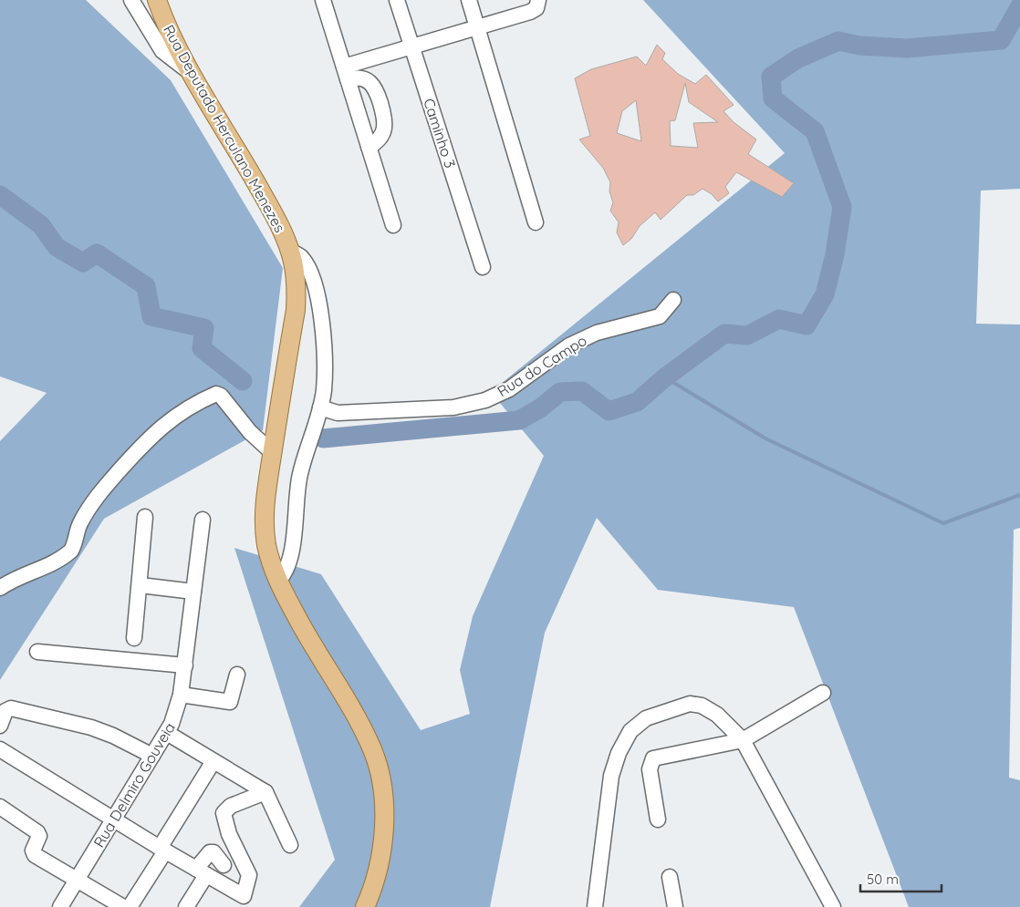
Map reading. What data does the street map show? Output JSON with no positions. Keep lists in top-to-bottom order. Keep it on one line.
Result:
{"streets":{"main road":["Rua Deputado Herculano Menezes"],"street":["Caminho 3","Rua do Campo","Rua Delmiro Gouveia"]},"scale_bar":"50 m"}
